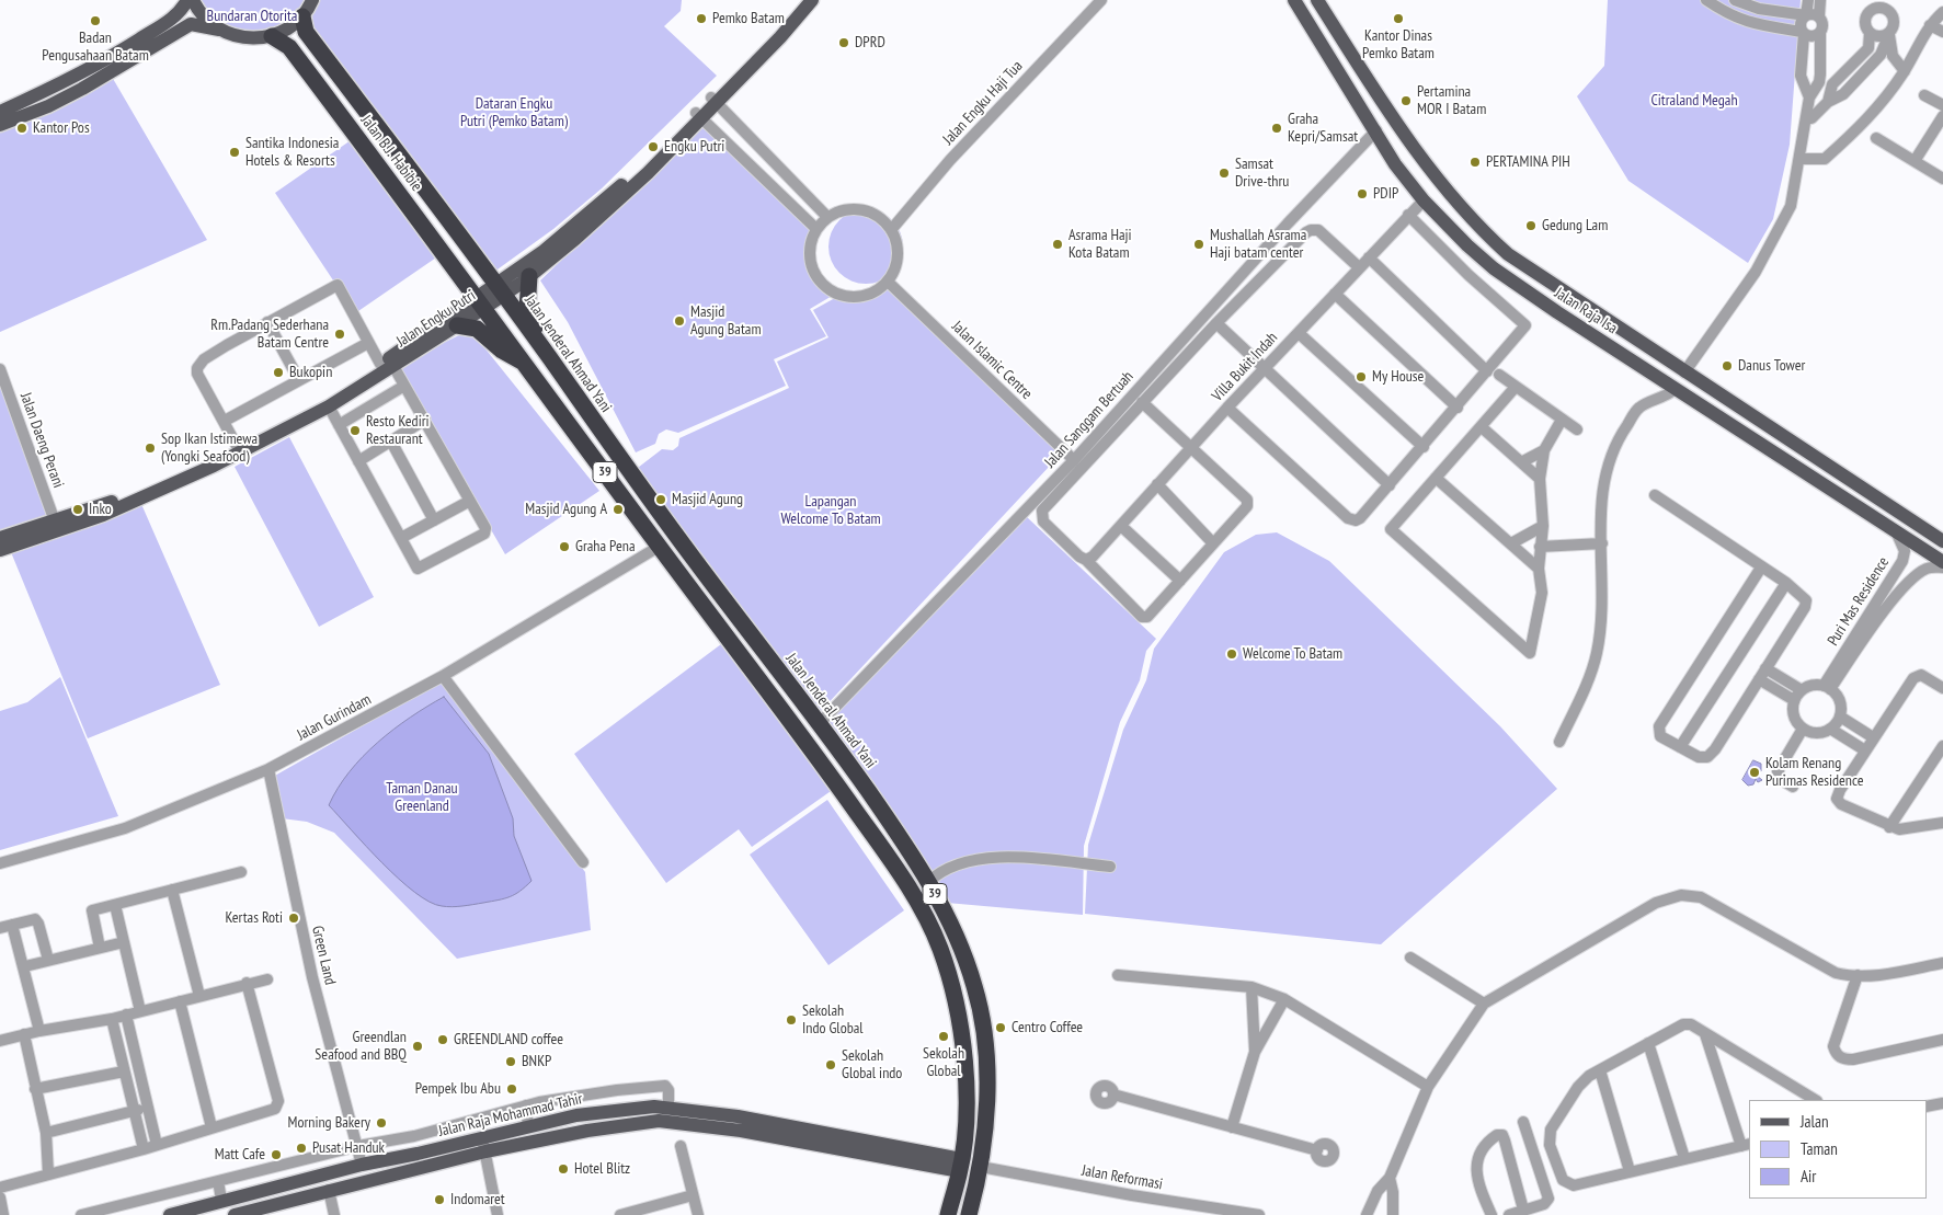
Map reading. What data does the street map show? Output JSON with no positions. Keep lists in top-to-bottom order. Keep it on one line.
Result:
{"streets":{"highway":["Jalan B.J. Habibie","Jalan Jenderal Ahmad Yani","39"],"main road":["Jalan Raja Isa","Jalan Engku Putri","Jalan Raja Mohammad Tahir"],"street":["Jalan Engku Haji Tua","Jalan Islamic Centre","Villa Bukit Indah","Jalan Sanggam Bertuah","Jalan Daeng Perani","Puri Mas Residence","Jalan Gurindam","Green Land","Jalan Reformasi"]},"crossings":[["Jalan Engku Haji Tua","Jalan Islamic Centre"],["Jalan B.J. Habibie","Jalan Engku Putri"],["Jalan B.J. Habibie","Jalan Jenderal Ahmad Yani"],["Jalan B.J. Habibie","39"],["Jalan Raja Isa","Villa Bukit Indah"],["Jalan Raja Isa","Jalan Sanggam Bertuah"],["Jalan Raja Isa","Puri Mas Residence"],["Jalan Engku Putri","Jalan Jenderal Ahmad Yani"],["Jalan Engku Putri","Jalan Daeng Perani"],["Jalan Engku Putri","39"],["Jalan Jenderal Ahmad Yani","Jalan Sanggam Bertuah"],["Jalan Jenderal Ahmad Yani","Jalan Reformasi"],["Jalan Islamic Centre","Jalan Sanggam Bertuah"],["39","Jalan Gurindam"],["39","Jalan Raja Mohammad Tahir"],["Jalan Gurindam","Green Land"],["Green Land","Jalan Raja Mohammad Tahir"]],"parks":["Bundaran Otorita","Citraland Megah","Dataran Engku Putri (Pemko Batam)","Lapangan Welcome To Batam","Taman Danau Greenland"],"places":["Pemko Batam","Kantor Dinas Pemko Batam","Badan Pengusahaan Batam","DPRD","Pertamina MOR I Batam","Kantor Pos","Graha Kepri/Samsat","Engku Putri","Santika Indonesia Hotels & Resorts","PERTAMINA PIH","Samsat Drive-thru","PDIP","Gedung Lam","Asrama Haji Kota Batam","Mushallah Asrama Haji batam center","Masjid Agung Batam","Rm.Padang Sederhana Batam Centre","Danus Tower","Bukopin","My House","Resto Kediri Restaurant","Sop Ikan Istimewa (Yongki Seafood)","Masjid Agung","Inko","Masjid Agung A","Graha Pena","Welcome To Batam","Kolam Renang Purimas Residence","Kertas Roti","Sekolah Indo Global","Centro Coffee","Sekolah Global","GREENDLAND coffee","Greendlan Seafood and BBQ","BNKP","Sekolah Global indo","Pempek Ibu Abu","Morning Bakery","Pusat Handuk","Matt Cafe","Hotel Blitz","Indomaret"],"legend":["Jalan","Taman","Air"]}
